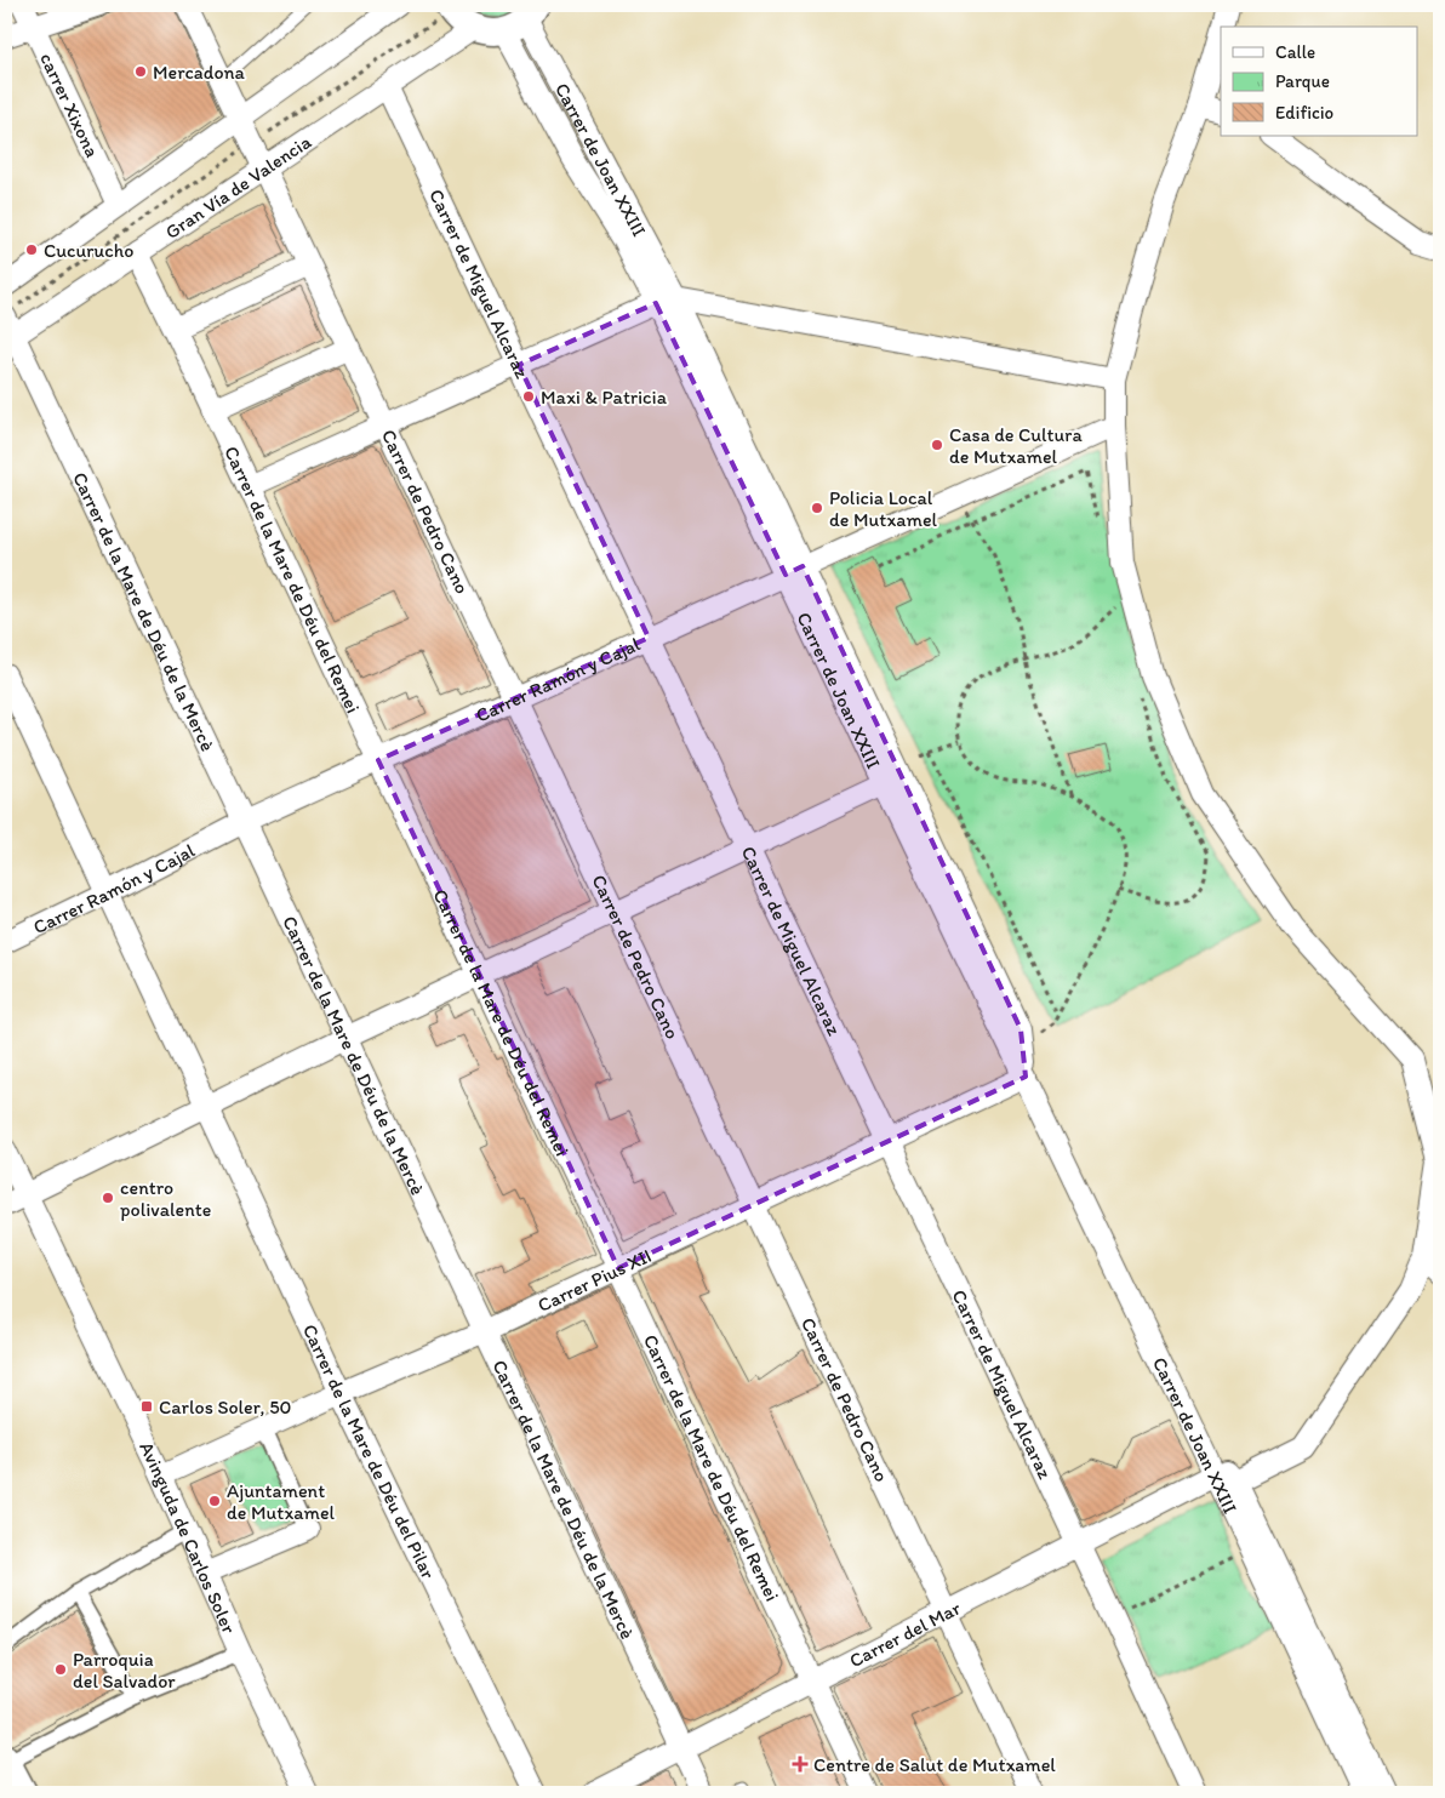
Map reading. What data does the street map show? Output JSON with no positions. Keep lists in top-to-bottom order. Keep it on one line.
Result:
{"streets":{"street":["carrer Xixona","Carrer de Joan XXIII","Gran Vía de Valencia","Carrer de Miguel Alcaraz","Carrer de Pedro Cano","Carrer de la Mare de Déu del Remei","Carrer de la Mare de Déu de la Mercè","Carrer Ramón y Cajal","Carrer Pius XII","Carrer de la Mare de Déu del Pilar","Avinguda de Carlos Soler","Carrer del Mar"]},"crossings":[["Carrer de Joan XXIII","Carrer Ramón y Cajal"],["Carrer de Joan XXIII","Carrer Pius XII"],["Carrer de Joan XXIII","Carrer del Mar"],["Gran Vía de Valencia","Carrer de Miguel Alcaraz"],["Gran Vía de Valencia","Carrer de Pedro Cano"],["Gran Vía de Valencia","Carrer de la Mare de Déu del Remei"],["Gran Vía de Valencia","Carrer de la Mare de Déu de la Mercè"],["Carrer de Miguel Alcaraz","Carrer Ramón y Cajal"],["Carrer de Miguel Alcaraz","Carrer Pius XII"],["Carrer de Miguel Alcaraz","Carrer del Mar"],["Carrer de Pedro Cano","Carrer Ramón y Cajal"],["Carrer de Pedro Cano","Carrer Pius XII"],["Carrer de Pedro Cano","Carrer del Mar"],["Carrer de la Mare de Déu del Remei","Carrer Ramón y Cajal"],["Carrer de la Mare de Déu del Remei","Carrer Pius XII"],["Carrer de la Mare de Déu del Remei","Carrer del Mar"],["Carrer de la Mare de Déu de la Mercè","Carrer Ramón y Cajal"],["Carrer de la Mare de Déu de la Mercè","Carrer Pius XII"],["Carrer de la Mare de Déu de la Mercè","Carrer del Mar"],["Carrer Ramón y Cajal","Carrer de la Mare de Déu del Pilar"],["Carrer Pius XII","Carrer de la Mare de Déu del Pilar"],["Carrer Pius XII","Avinguda de Carlos Soler"]],"places":{"other":["Mercadona","Cucurucho","Maxi & Patricia","Casa de Cultura de Mutxamel","Policia Local de Mutxamel","centro polivalente","Ajuntament de Mutxamel","Parroquia del Salvador"],"transit":["Carlos Soler, 50"],"health":["Centre de Salut de Mutxamel"]},"legend":["Calle","Parque","Edificio"]}
